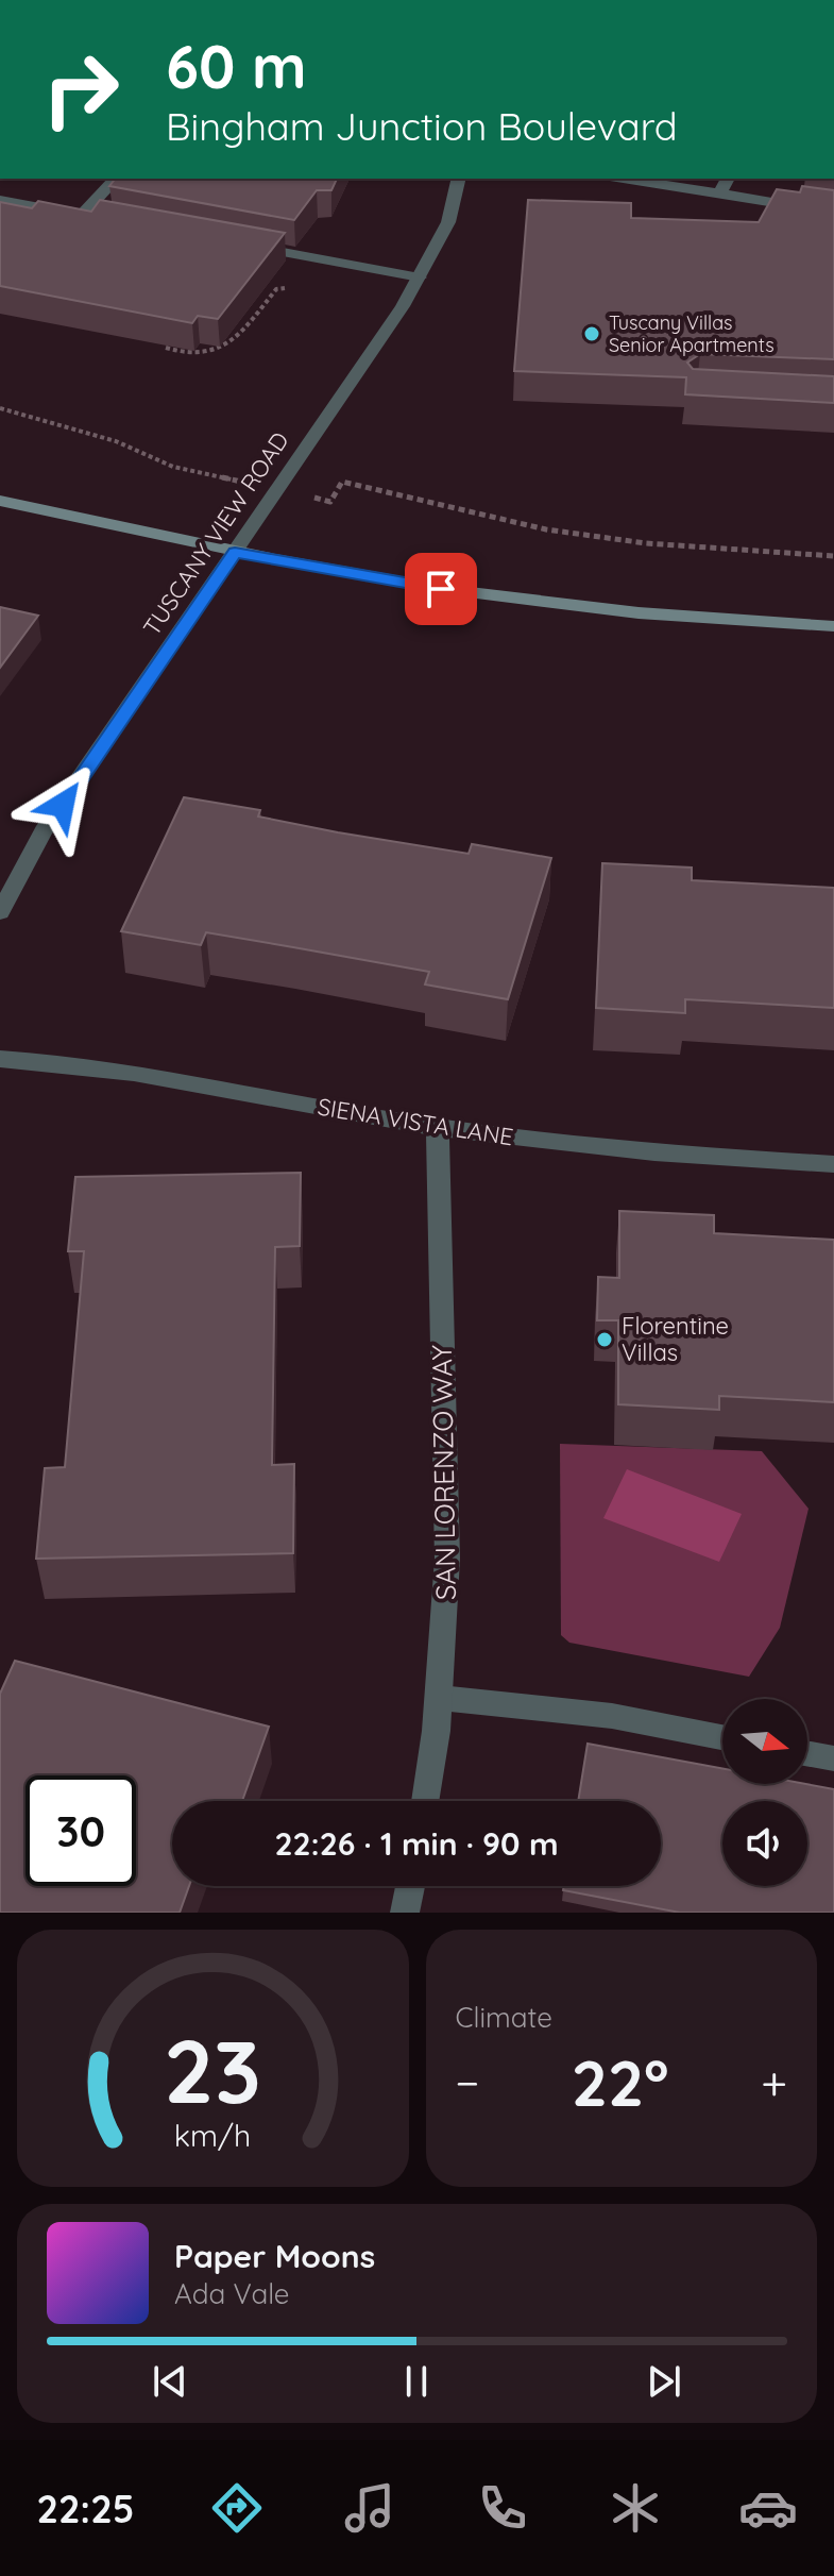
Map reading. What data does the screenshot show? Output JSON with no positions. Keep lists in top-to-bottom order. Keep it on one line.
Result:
{"streets":{"street":["TUSCANY VIEW ROAD","SIENA VISTA LANE","SAN LORENZO WAY"]},"crossings":[["SIENA VISTA LANE","SAN LORENZO WAY"]],"places":["Tuscany Villas Senior Apartments","Florentine Villas"],"north":"right","page":{"turn":["60 m","Bingham Junction Boulevard"],"limit":"30","trip":"22:26 · 1 min · 90 m","tile":"Climate","heat":["−","22°","+"],"song":["Paper Moons","Ada Vale"],"tabs":"22:25","gauge":["23","km/h"]}}
